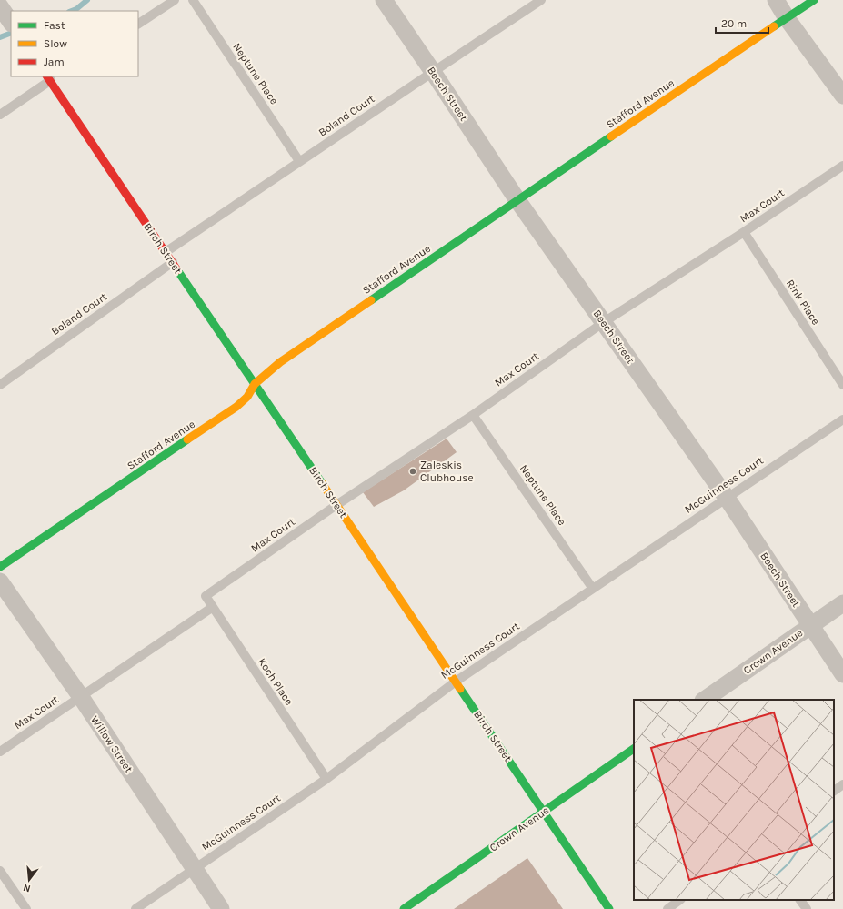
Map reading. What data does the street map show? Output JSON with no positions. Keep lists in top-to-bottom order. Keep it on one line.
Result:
{"streets":{"street":["Beech Street","Stafford Avenue","Birch Street","Crown Avenue","Willow Street"],"lane":["Neptune Place","Boland Court","Max Court","Rink Place","McGuinness Court","Koch Place"]},"crossings":[["Neptune Place","Boland Court"],["Neptune Place","Max Court"],["Neptune Place","McGuinness Court"],["Beech Street","Stafford Avenue"],["Beech Street","Boland Court"],["Beech Street","Max Court"],["Beech Street","McGuinness Court"],["Beech Street","Crown Avenue"],["Stafford Avenue","Birch Street"],["Boland Court","Birch Street"],["Max Court","Birch Street"],["Max Court","Rink Place"],["Max Court","Koch Place"],["Max Court","Willow Street"],["Birch Street","McGuinness Court"],["Birch Street","Crown Avenue"],["McGuinness Court","Koch Place"],["McGuinness Court","Willow Street"]],"places":["Zaleskis Clubhouse"],"legend":["Fast","Slow","Jam"],"scale_bar":"20 m","north":"bottom"}
